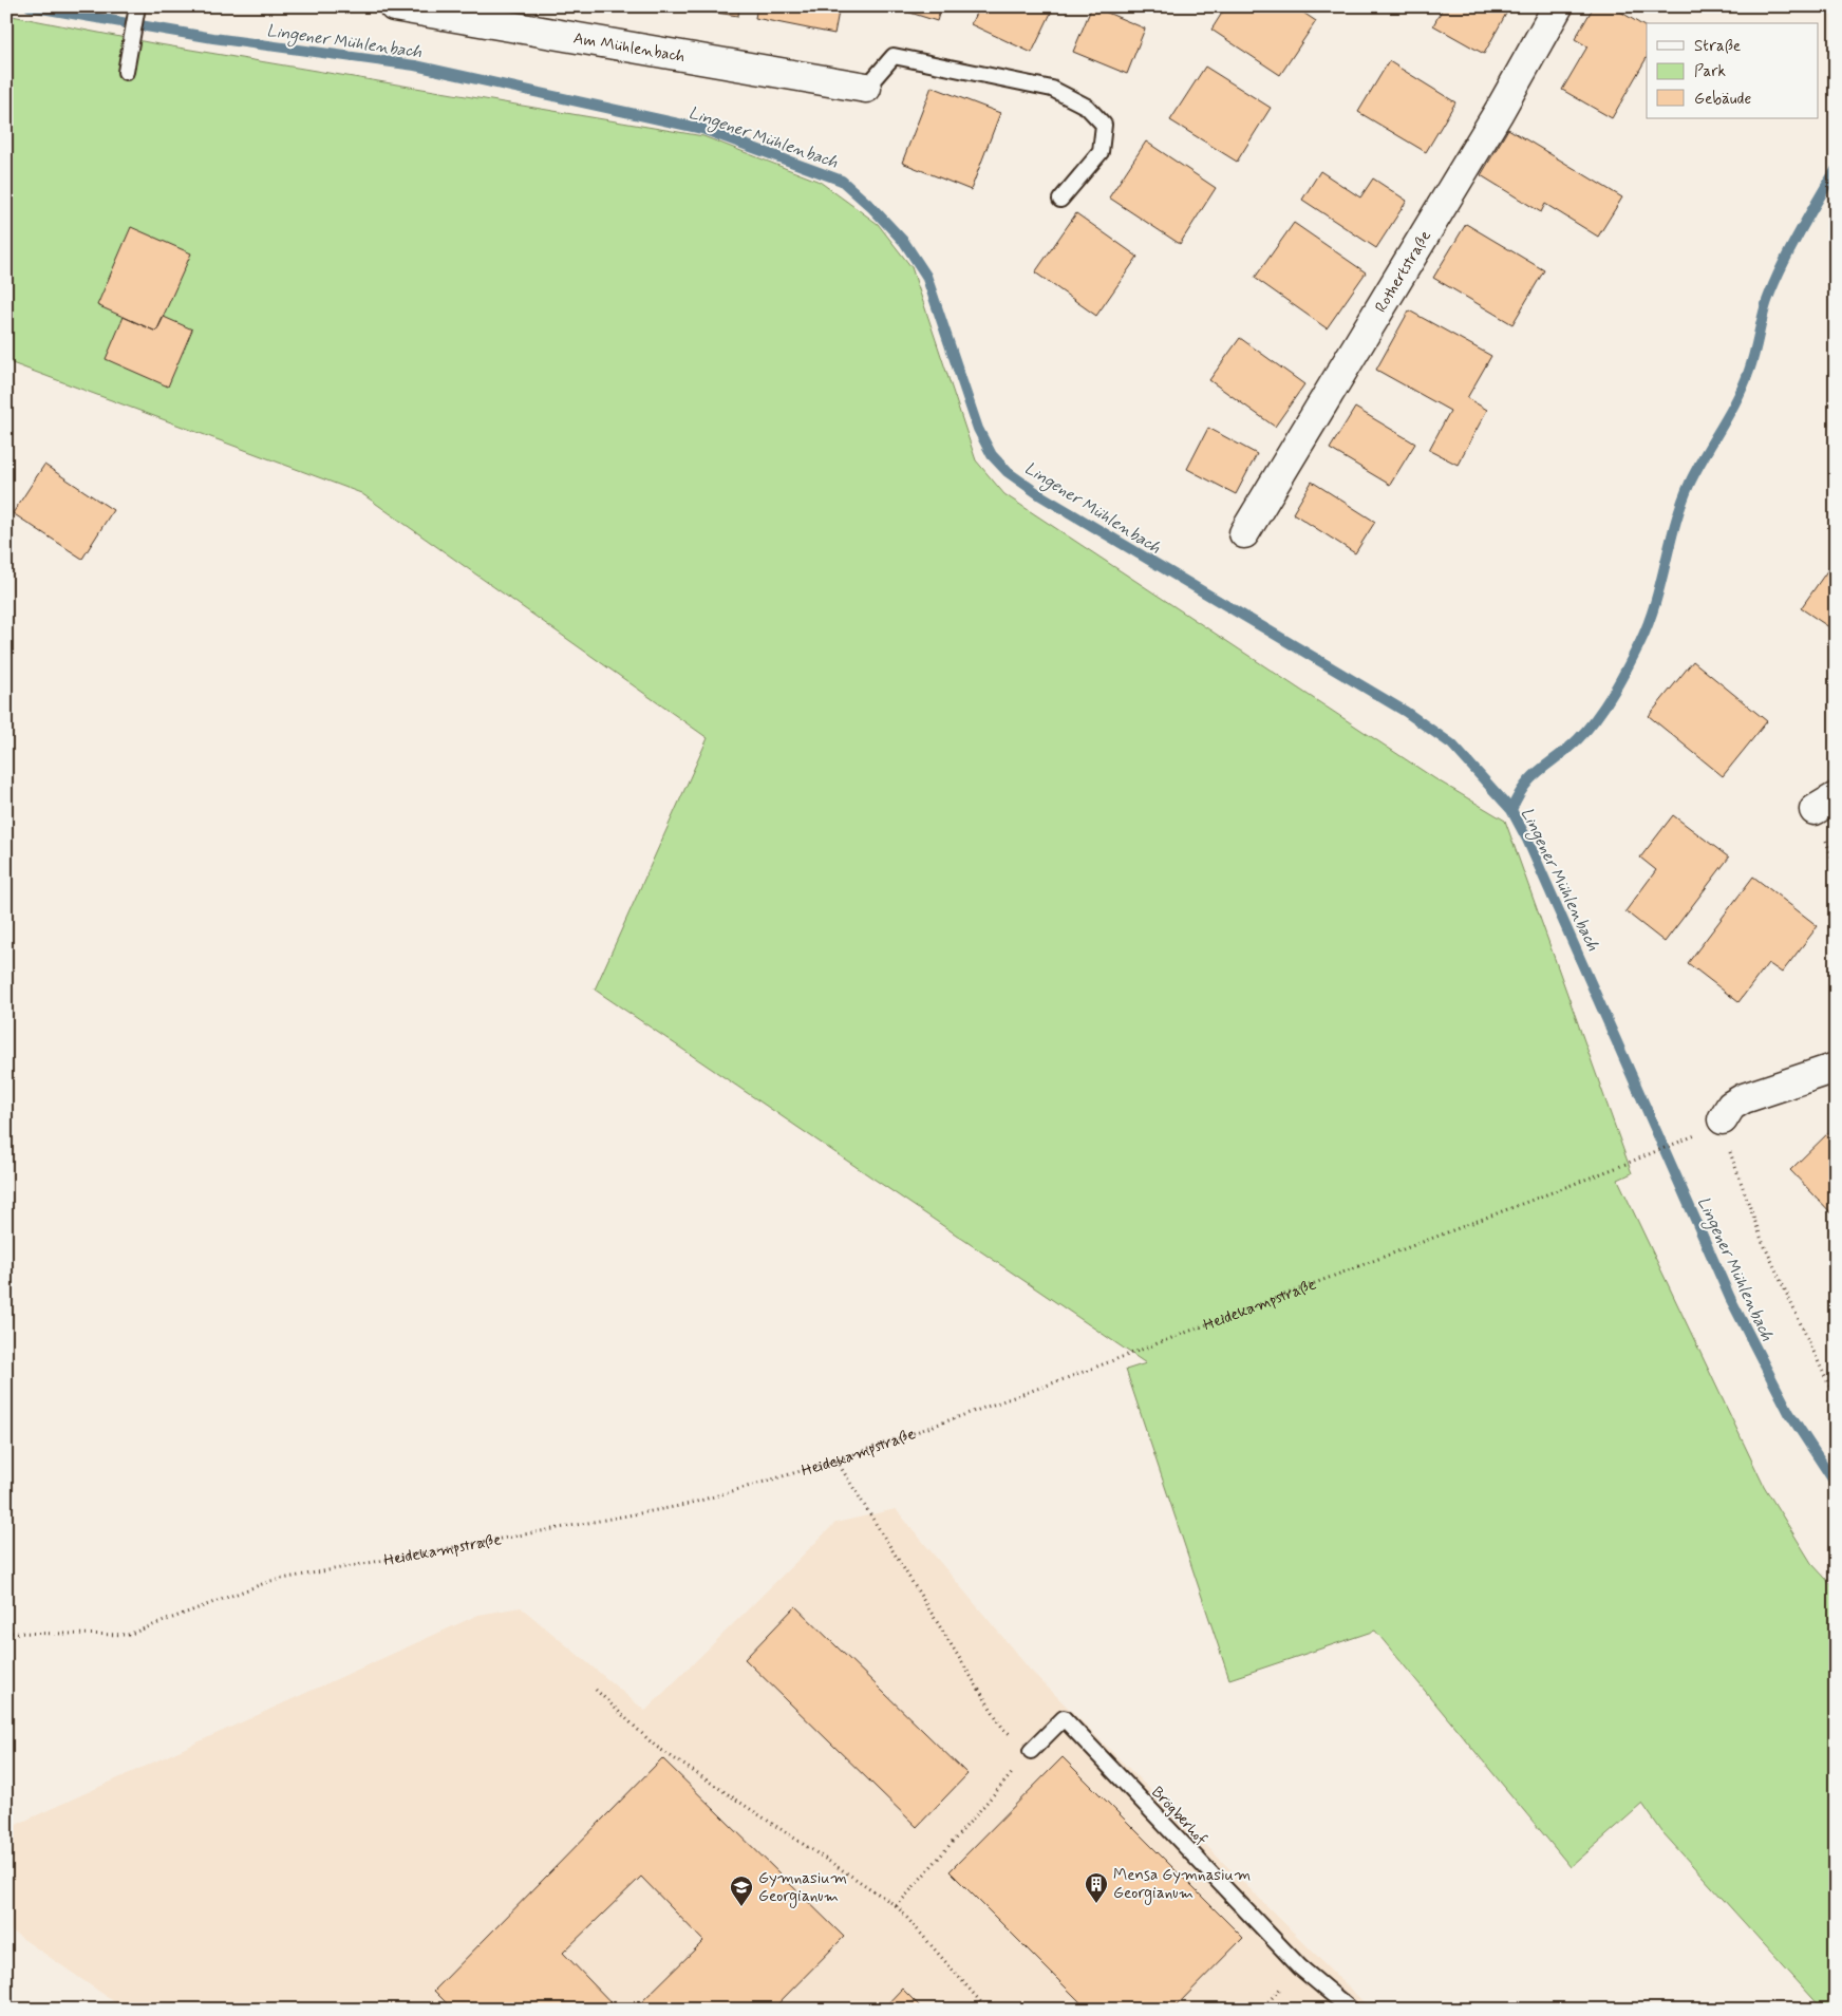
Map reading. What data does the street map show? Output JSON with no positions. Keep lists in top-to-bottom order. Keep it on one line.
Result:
{"streets":{"street":["Am Mühlenbach","Rothertstraße"],"lane":["Brögberhof"],"path":["Heidekampstraße"]},"water":["Lingener Mühlenbach"],"places":{"building":["Mensa Gymnasium Georgianum"],"school or university":["Gymnasium Georgianum"]},"legend":["Straße","Park","Gebäude"]}
